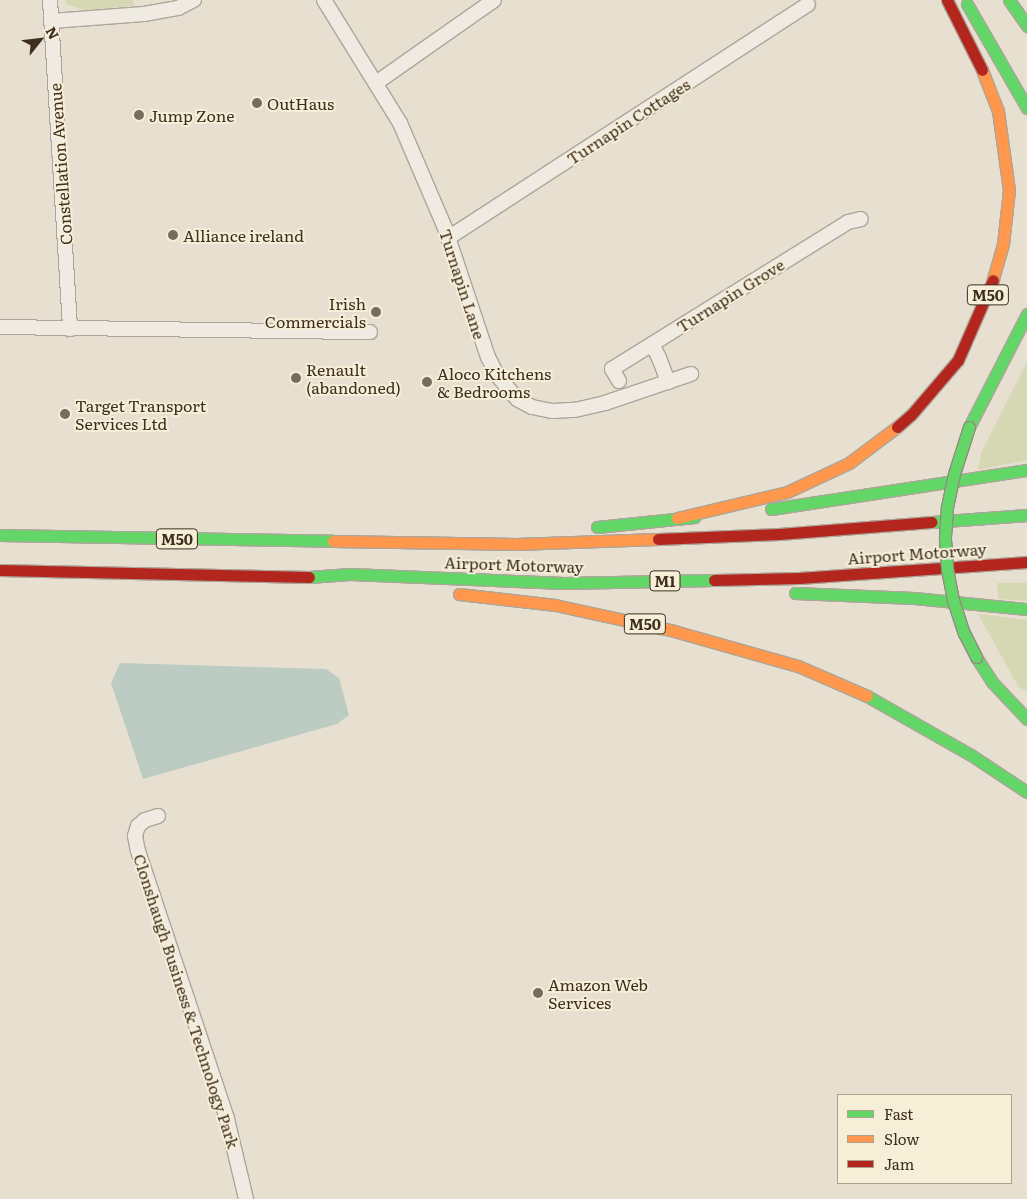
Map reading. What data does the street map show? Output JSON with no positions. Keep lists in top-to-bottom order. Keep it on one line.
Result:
{"streets":{"highway":["M50","Airport Motorway","M1"],"street":["Turnapin Cottages","Constellation Avenue","Turnapin Lane","Turnapin Grove","Clonshaugh Business & Technology Park"]},"crossings":[["Turnapin Cottages","Turnapin Lane"],["M50","Airport Motorway"]],"places":["OutHaus","Jump Zone","Alliance ireland","Irish Commercials","Renault (abandoned)","Aloco Kitchens & Bedrooms","Target Transport Services Ltd","Amazon Web Services"],"legend":["Fast","Slow","Jam"],"north":"top right"}
